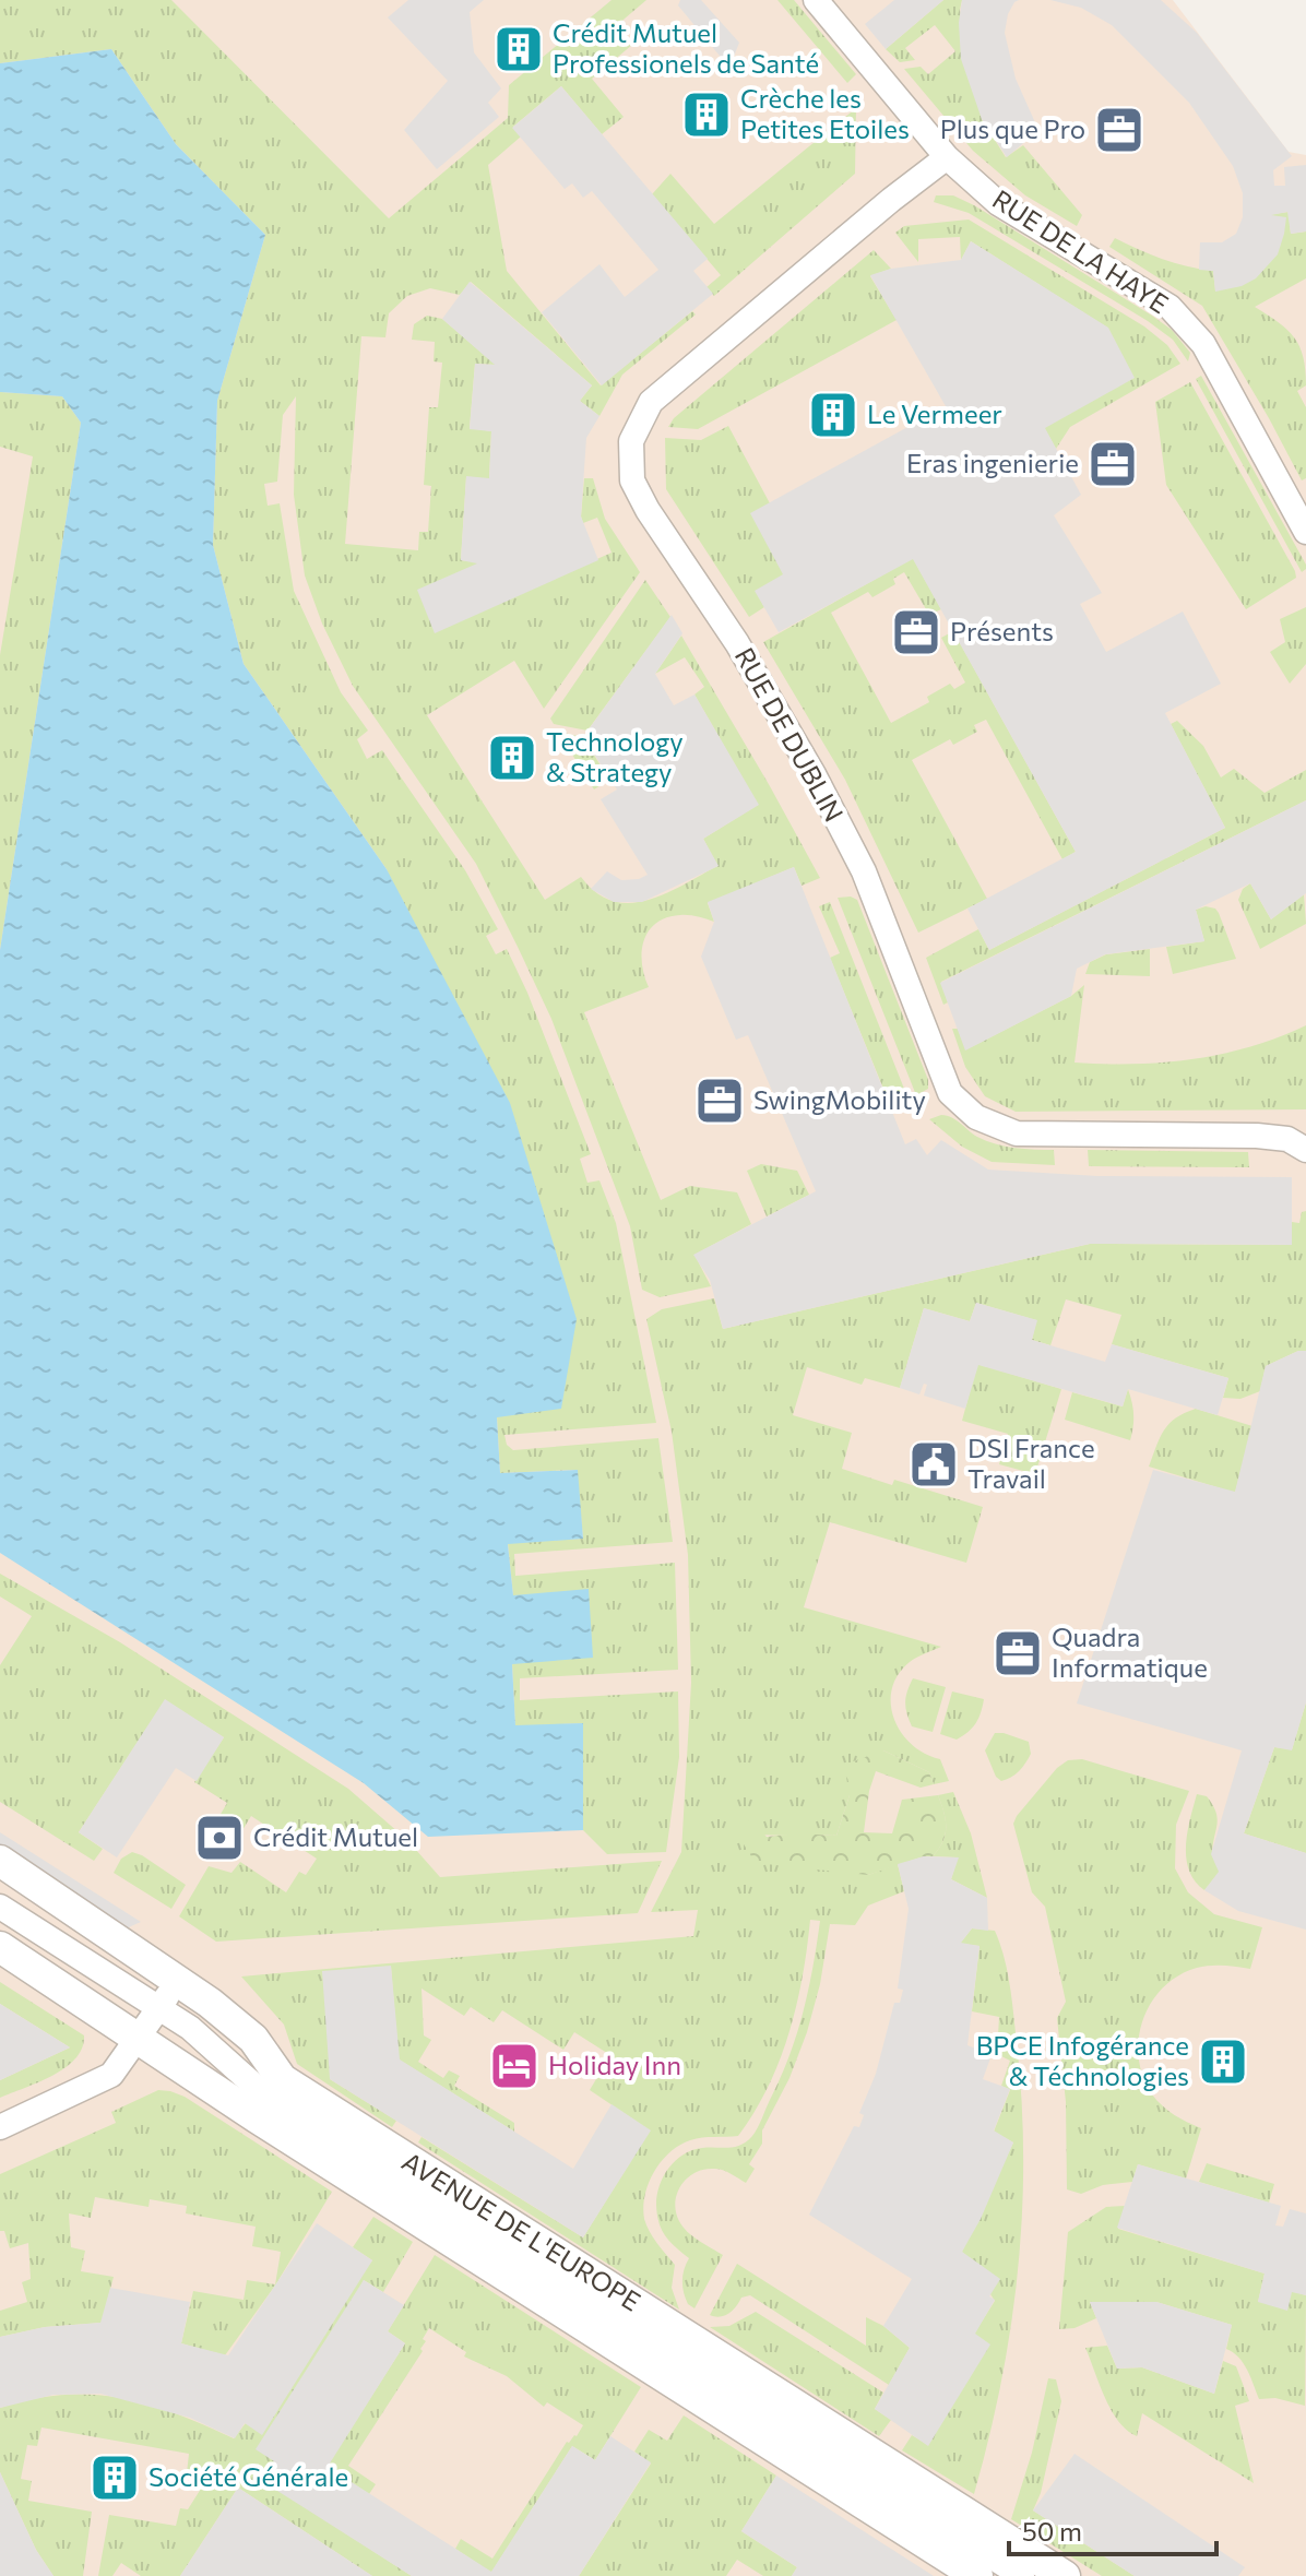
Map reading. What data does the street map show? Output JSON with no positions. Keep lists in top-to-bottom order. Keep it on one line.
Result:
{"streets":{"street":["RUE DE LA HAYE","RUE DE DUBLIN","AVENUE DE L'EUROPE"]},"crossings":[["RUE DE LA HAYE","RUE DE DUBLIN"]],"places":{"building":["Crédit Mutuel Professionels de Santé","Crèche les Petites Etoiles","Le Vermeer","Technology & Strategy","BPCE Infogérance & Téchnologies","Société Générale"],"office":["Plus que Pro","Eras ingenierie","Présents","SwingMobility","Quadra Informatique"],"public building":["DSI France Travail"],"bank":["Crédit Mutuel"],"hotel":["Holiday Inn"]},"scale_bar":"50 m"}
